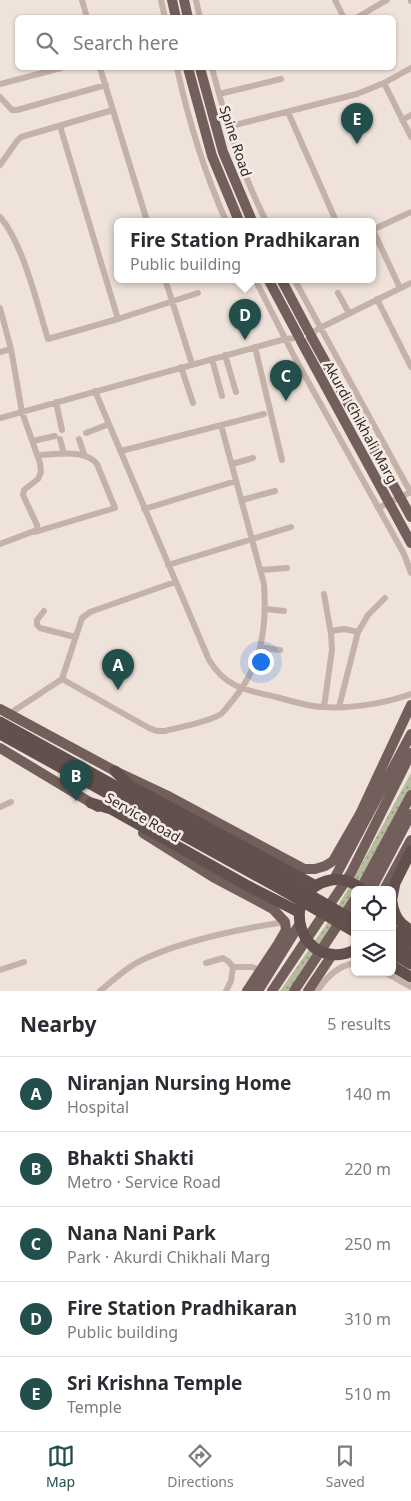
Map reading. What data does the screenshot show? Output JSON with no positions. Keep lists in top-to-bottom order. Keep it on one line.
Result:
{"streets":{"main road":["Spine Road","Akurdi Chikhali Marg","Service Road"]},"page":{"search":"Search here","pins":["E","D","C","A","B"],"popup":["Fire Station Pradhikaran","Public building"],"heading":["Nearby","5 results"],"list":[{"mark":"A","name":"Niranjan Nursing Home","note":"Hospital","value":"140 m"},{"mark":"B","name":"Bhakti Shakti","note":"Metro · Service Road","value":"220 m"},{"mark":"C","name":"Nana Nani Park","note":"Park · Akurdi Chikhali Marg","value":"250 m"},{"mark":"D","name":"Fire Station Pradhikaran","note":"Public building","value":"310 m"},{"mark":"E","name":"Sri Krishna Temple","note":"Temple","value":"510 m"}],"nav":["Map","Directions","Saved"]}}
